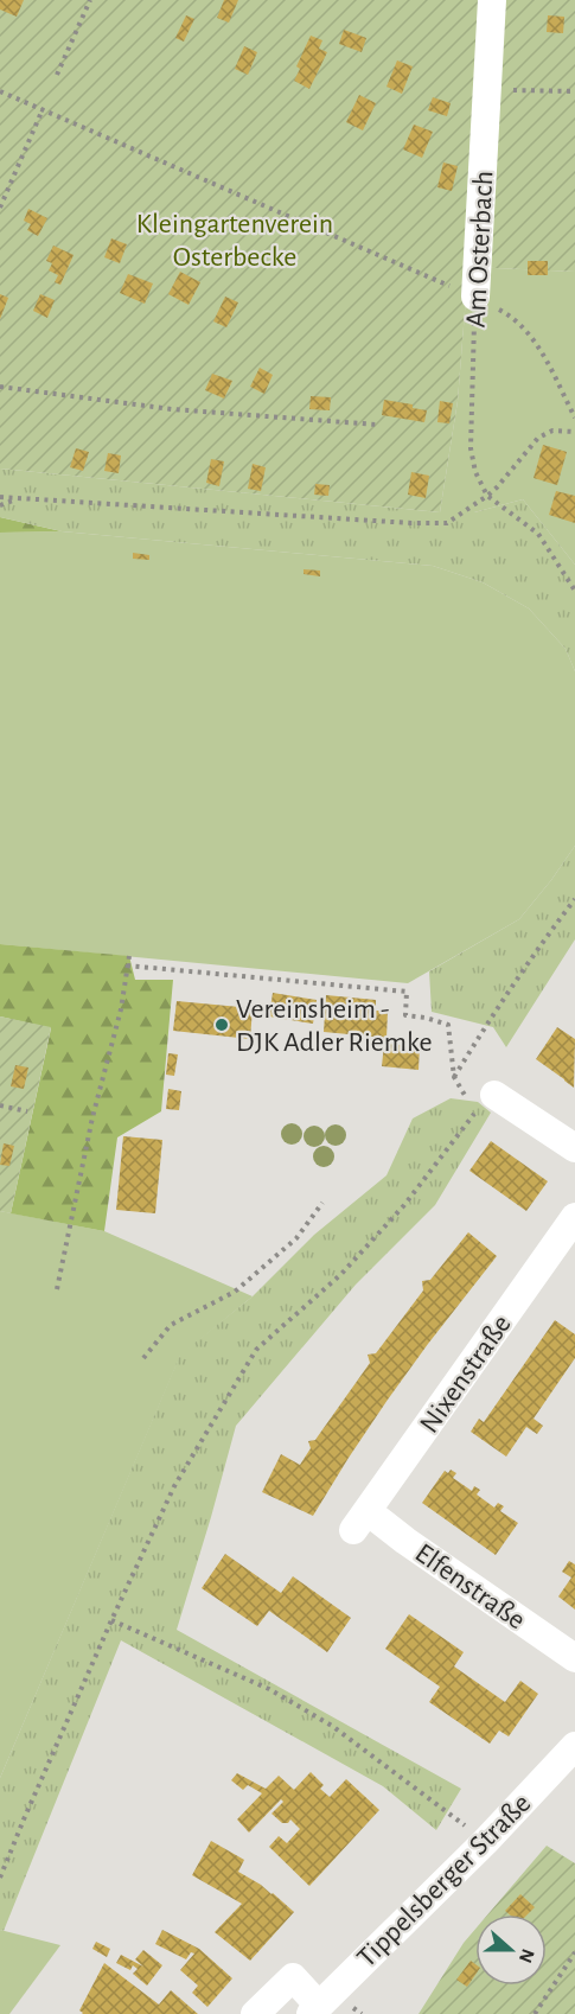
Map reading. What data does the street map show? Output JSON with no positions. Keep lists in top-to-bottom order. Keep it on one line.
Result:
{"streets":{"street":["Am Osterbach","Nixenstraße","Elfenstraße","Tippelsberger Straße"]},"crossings":[["Nixenstraße","Elfenstraße"]],"parks":["Kleingartenverein Osterbecke"],"places":["Vereinsheim - DJK Adler Riemke"],"north":"right"}
